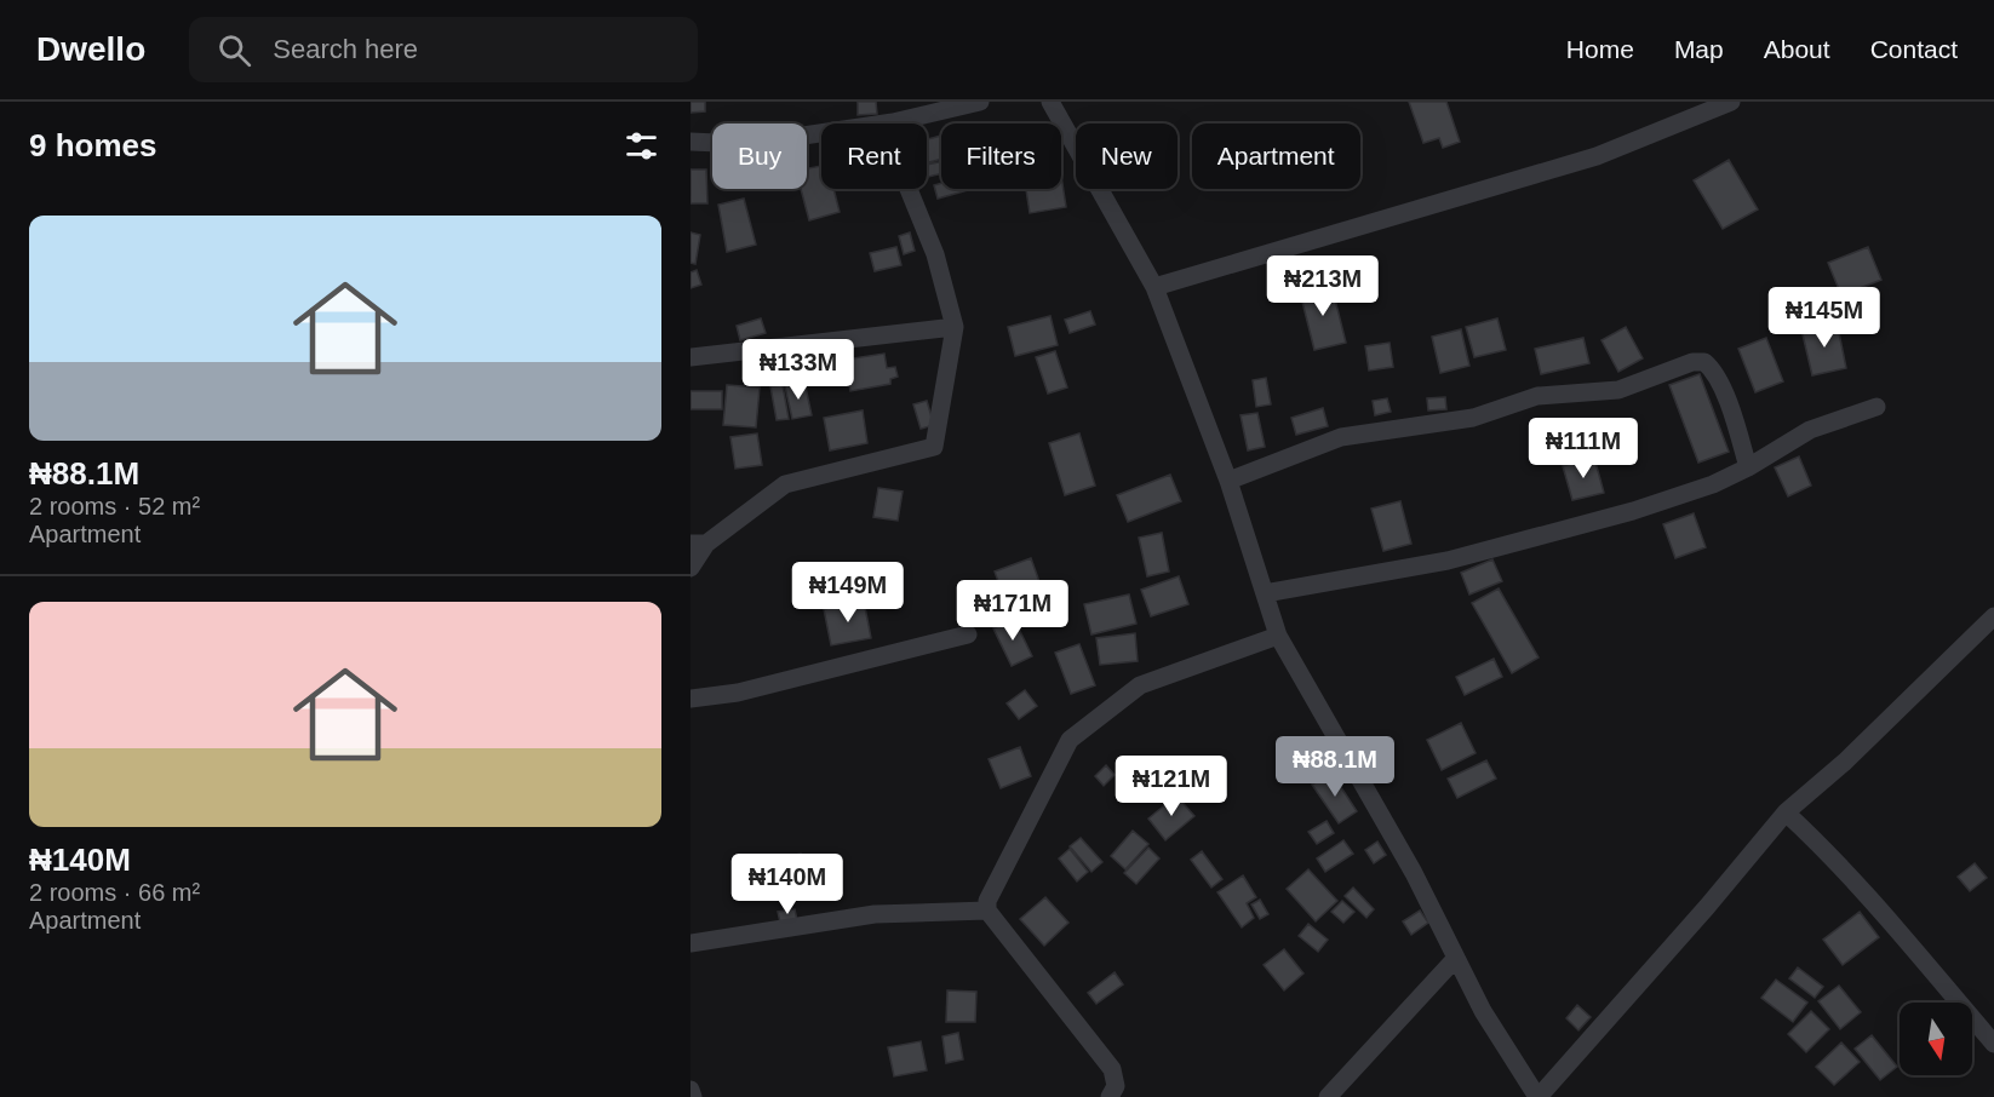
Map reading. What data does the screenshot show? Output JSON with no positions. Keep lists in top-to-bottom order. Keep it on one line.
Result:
{"north":"bottom","page":{"header":"Dwello","search":"Search here","nav":["Home","Map","About","Contact"],"heading":"9 homes","chip":["Buy","Rent","Filters","New","Apartment"],"list":[{"name":"₦88.1M","note":"2 rooms · 52 m² · Apartment"},{"name":"₦140M","note":"2 rooms · 66 m² · Apartment"}],"price":["₦213M","₦145M","₦133M","₦111M","₦149M","₦171M","₦88.1M","₦121M","₦140M"]}}
